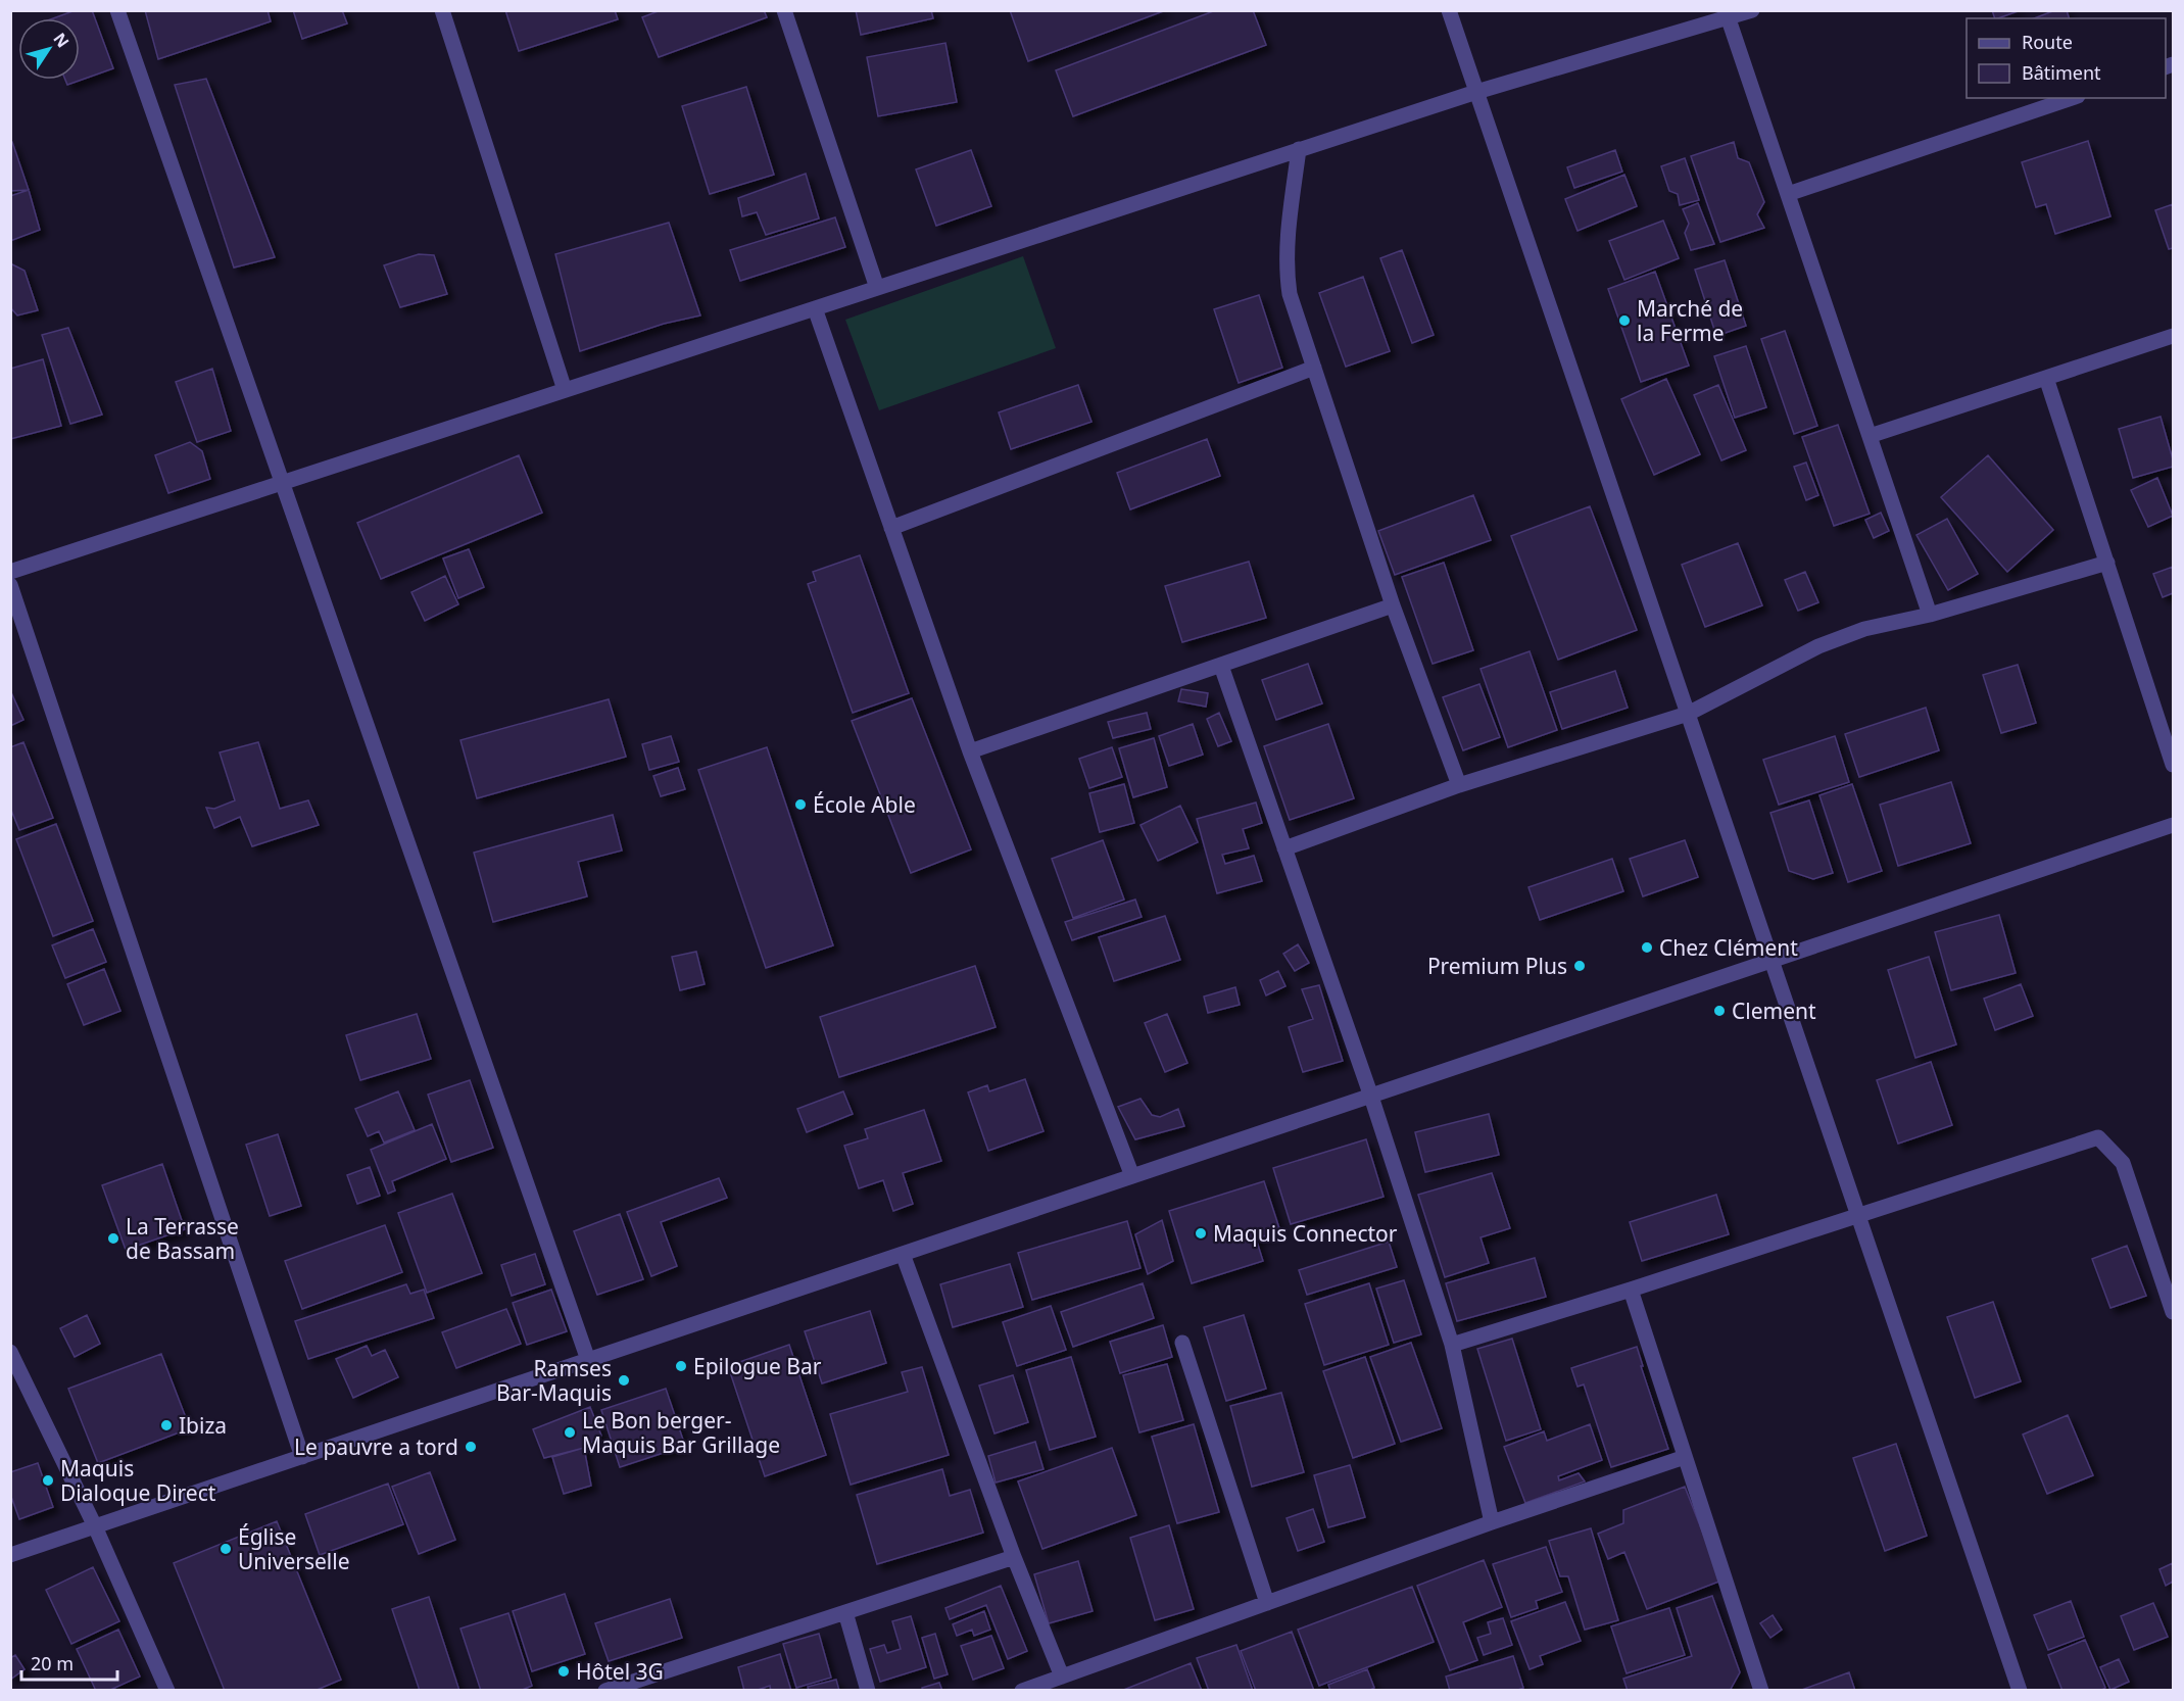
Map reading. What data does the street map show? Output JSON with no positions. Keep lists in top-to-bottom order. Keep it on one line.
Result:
{"places":["Marché de la Ferme","École Able","Chez Clément","Premium Plus","Clement","Maquis Connector","La Terrasse de Bassam","Epilogue Bar","Ramses Bar-Maquis","Ibiza","Le Bon berger- Maquis Bar Grillage","Le pauvre a tord","Maquis Dialoque Direct","Église Universelle","Hôtel 3G"],"legend":["Route","Bâtiment"],"scale_bar":"20 m","north":"top right"}
